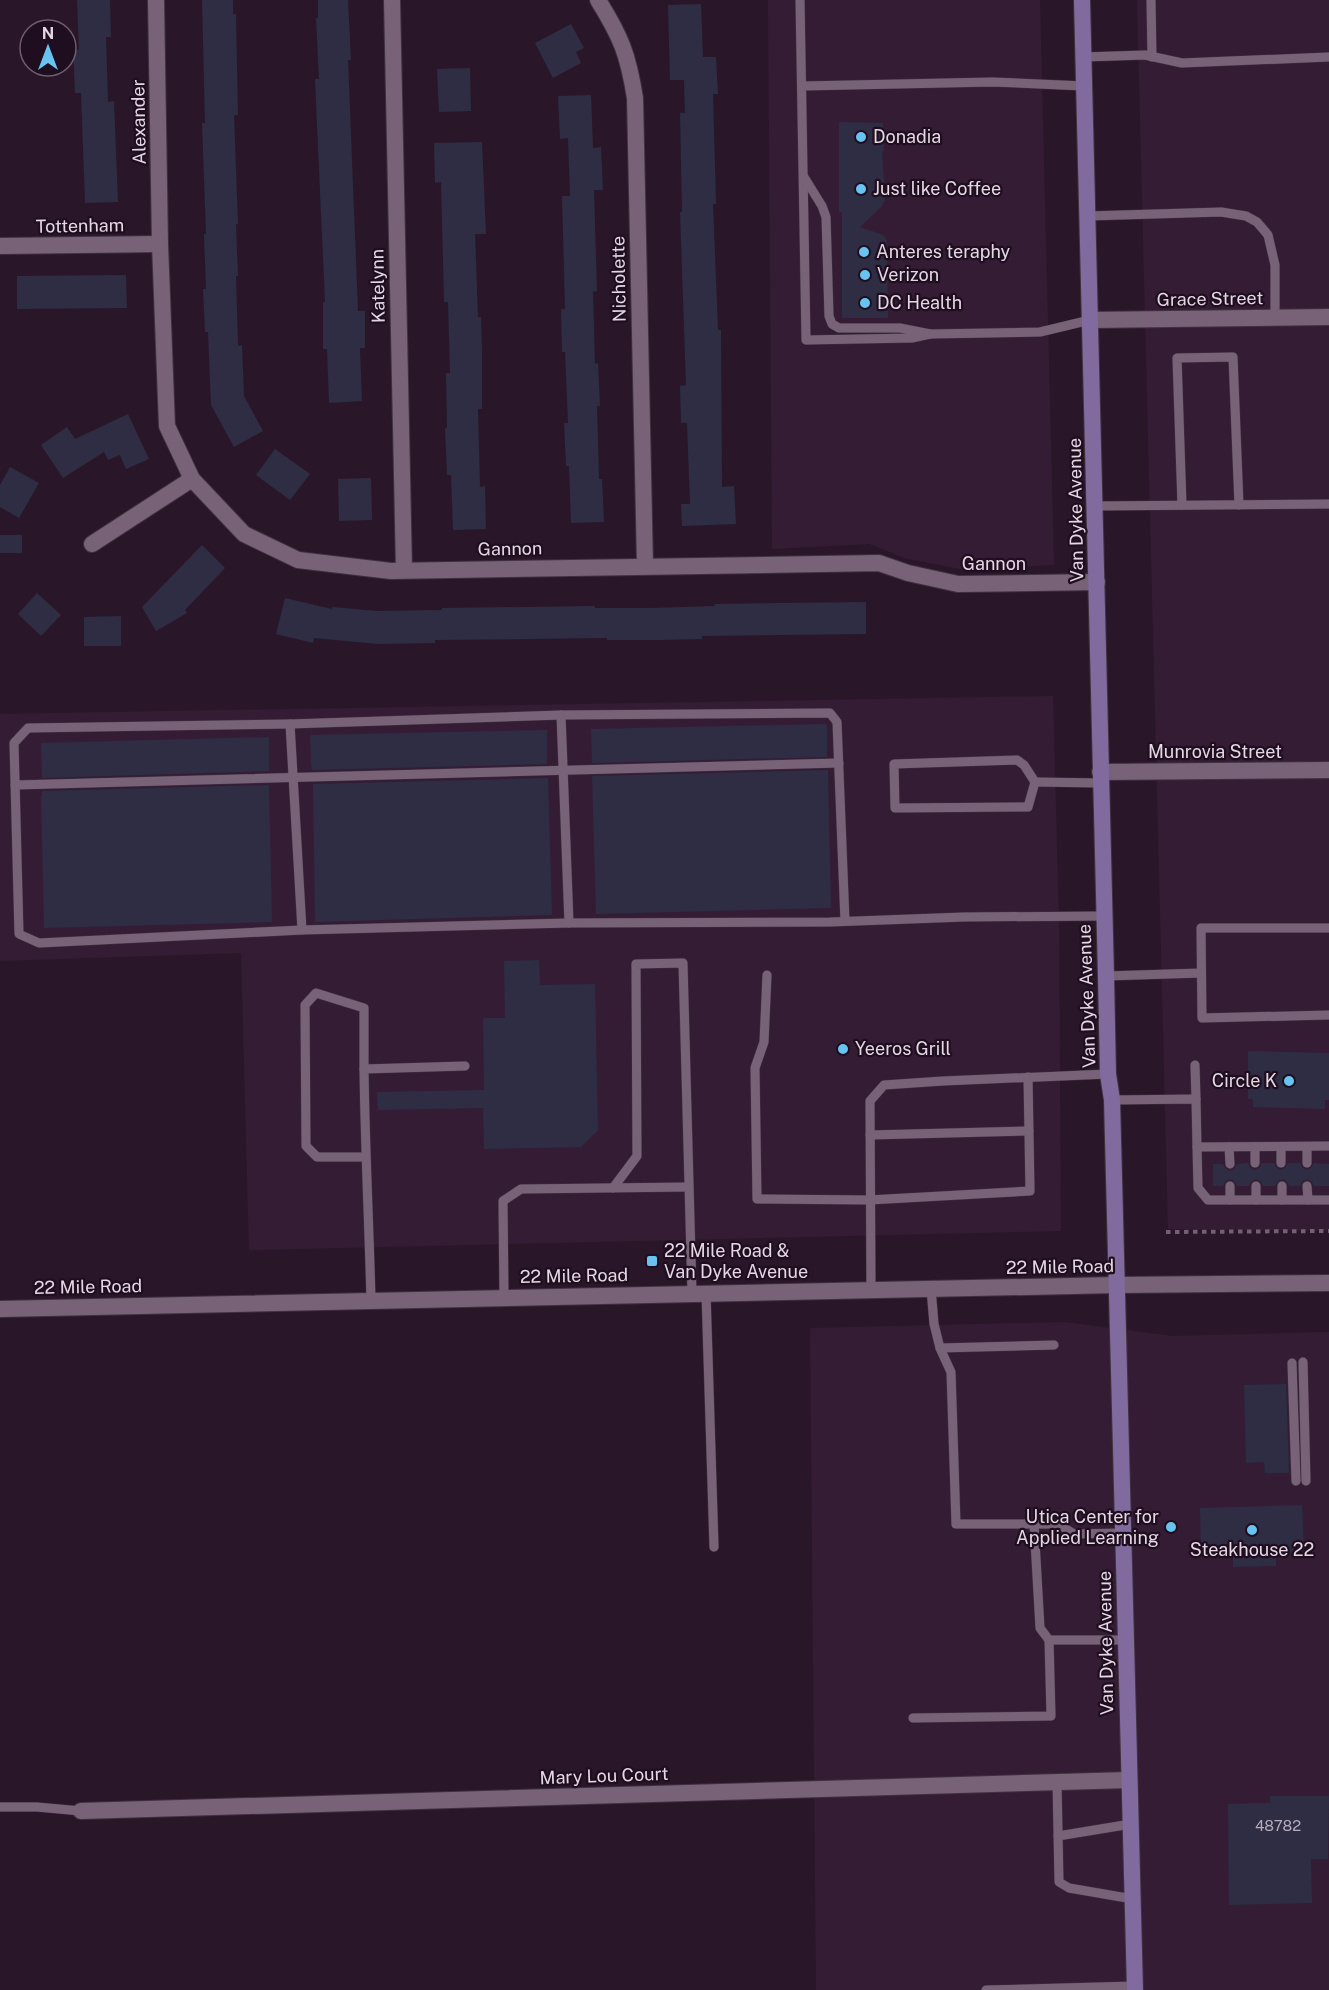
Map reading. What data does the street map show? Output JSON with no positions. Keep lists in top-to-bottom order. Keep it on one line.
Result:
{"streets":{"main road":["Van Dyke Avenue"],"street":["Alexander","Tottenham","Nicholette","Katelynn","Grace Street","Gannon","Munrovia Street","22 Mile Road","Mary Lou Court"]},"crossings":[["Alexander","Tottenham"],["Alexander","Gannon"],["Tottenham","Gannon"],["Nicholette","Gannon"],["Katelynn","Gannon"],["Grace Street","Van Dyke Avenue"],["Van Dyke Avenue","Gannon"],["Van Dyke Avenue","Munrovia Street"],["Van Dyke Avenue","22 Mile Road"],["Van Dyke Avenue","Mary Lou Court"]],"places":{"other":["Donadia","Just like Coffee","Anteres teraphy","Verizon","DC Health","Yeeros Grill","Circle K","Utica Center for Applied Learning","Steakhouse 22"],"transit":["22 Mile Road & Van Dyke Avenue"]},"house_numbers":["48782"],"north":"top"}
